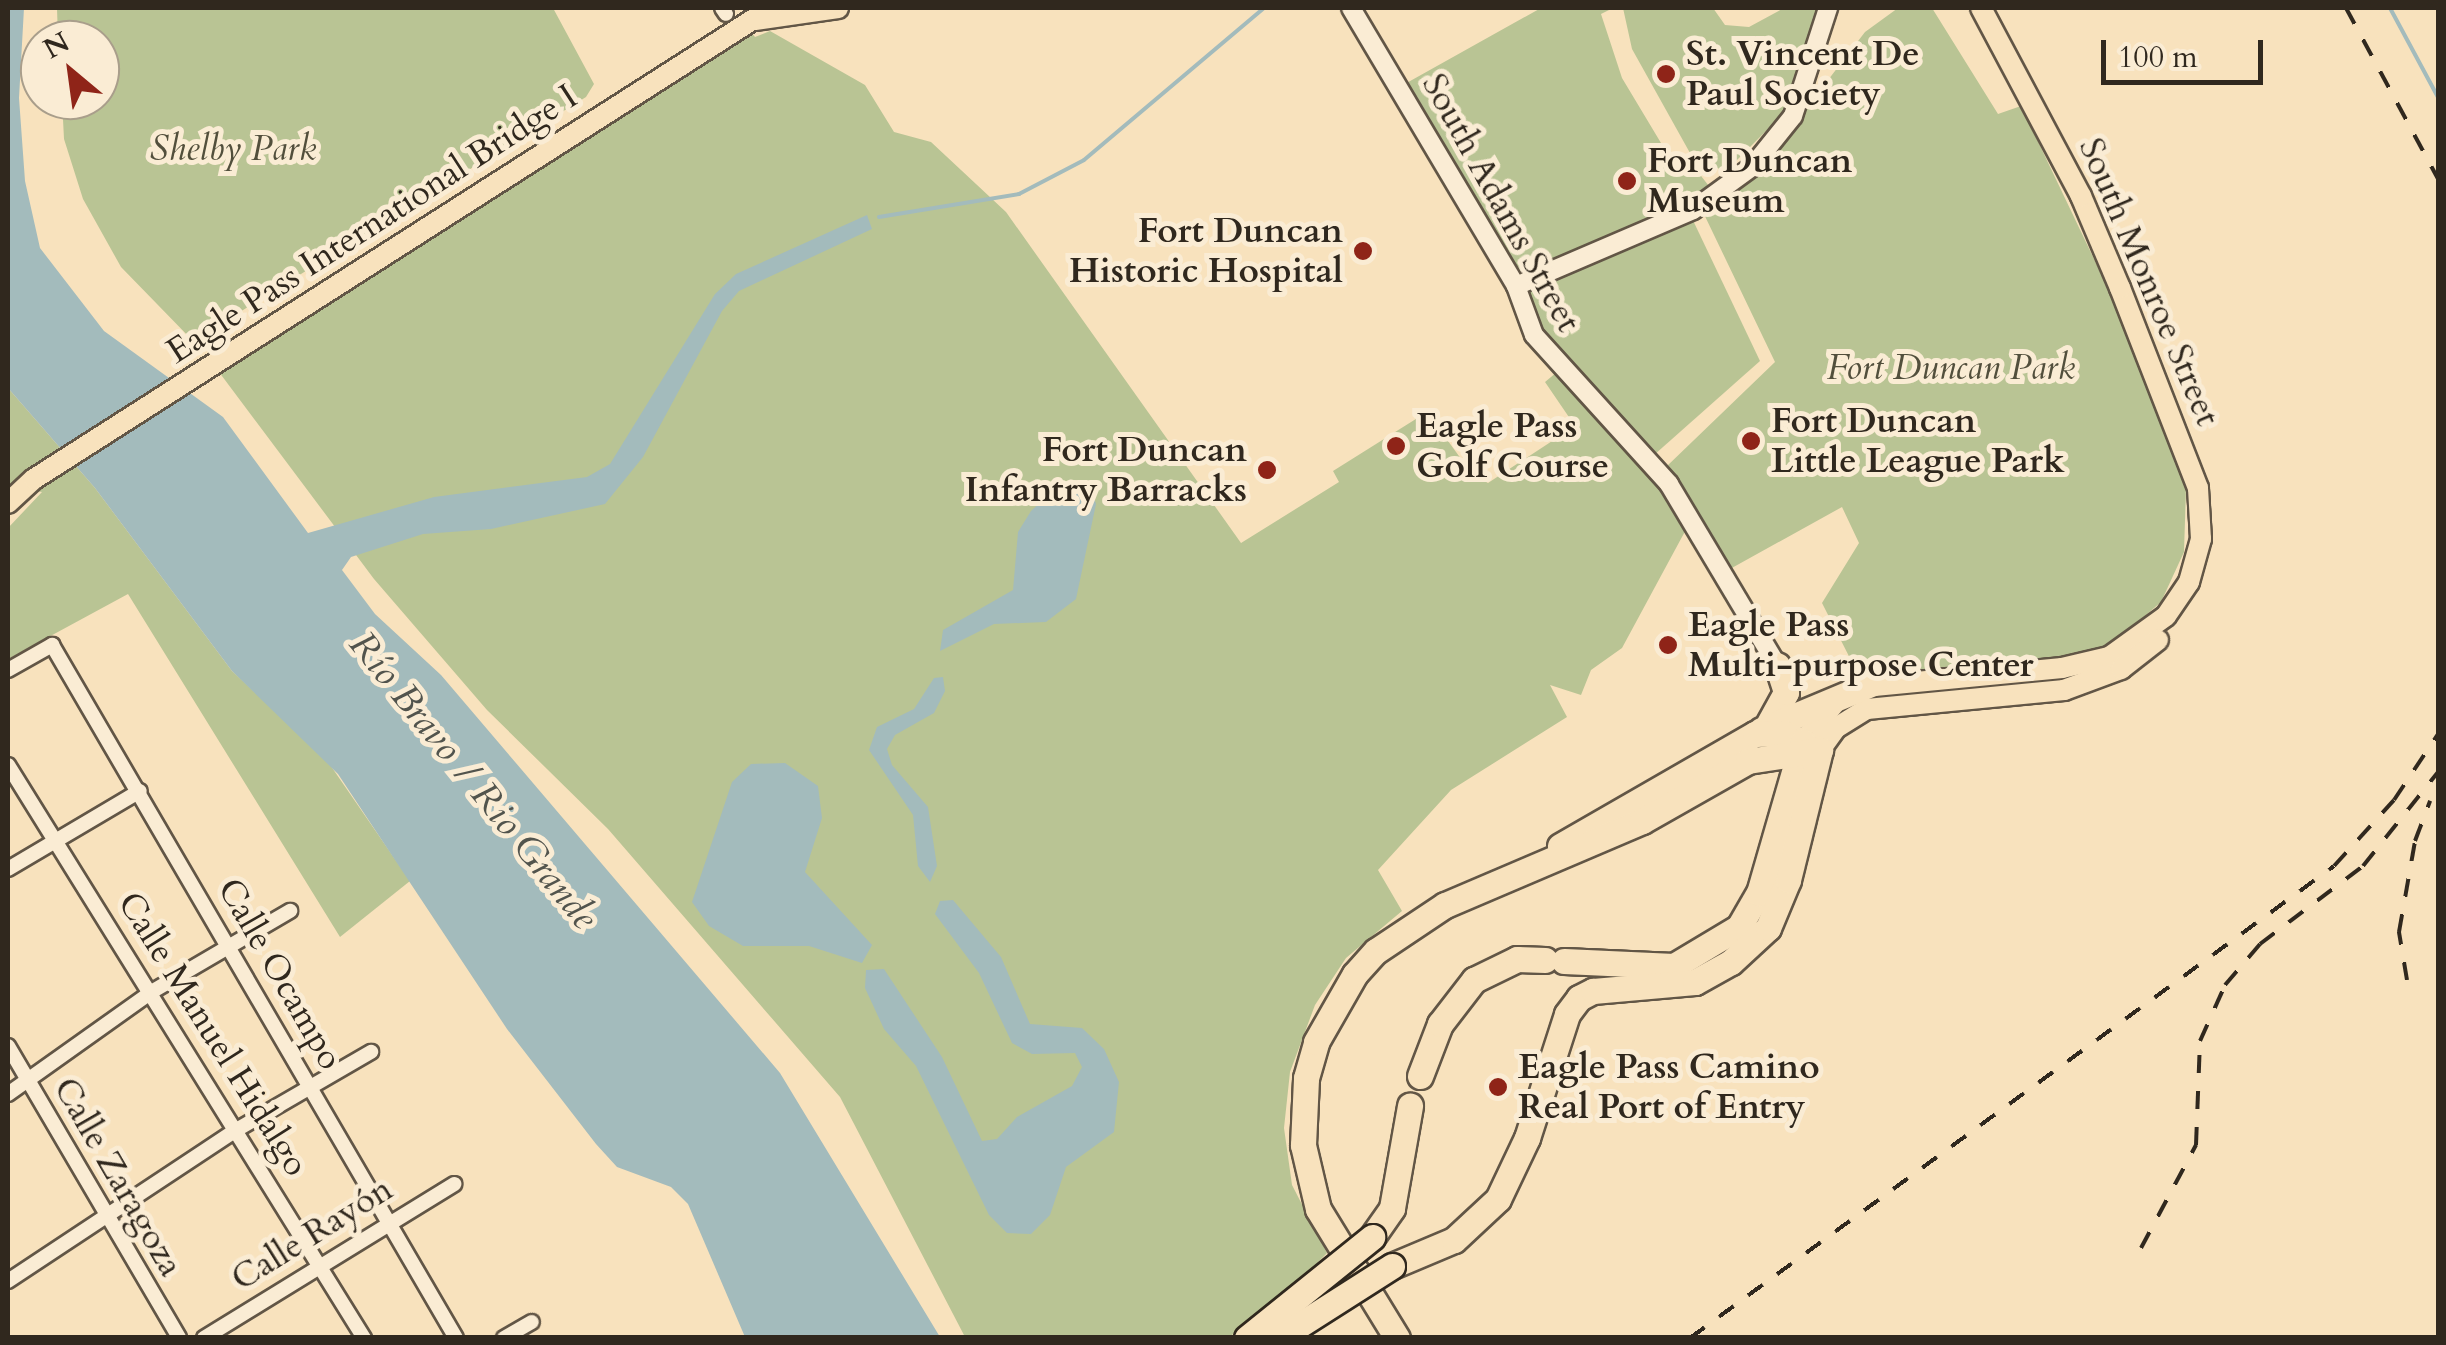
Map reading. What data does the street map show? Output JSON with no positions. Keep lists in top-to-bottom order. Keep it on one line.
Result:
{"streets":{"main road":["Eagle Pass International Bridge I","South Monroe Street"],"street":["South Adams Street","Calle Ocampo","Calle Manuel Hidalgo","Calle Zaragoza","Calle Rayón"]},"crossings":[["Calle Ocampo","Calle Rayón"],["Calle Manuel Hidalgo","Calle Rayón"]],"water":["Río Bravo / Rio Grande"],"parks":["Shelby Park","Fort Duncan Park"],"places":["St. Vincent De Paul Society","Fort Duncan Museum","Fort Duncan Historic Hospital","Fort Duncan Little League Park","Eagle Pass Golf Course","Fort Duncan Infantry Barracks","Eagle Pass Multi-purpose Center","Eagle Pass Camino Real Port of Entry"],"scale_bar":"100 m","north":"top left"}
